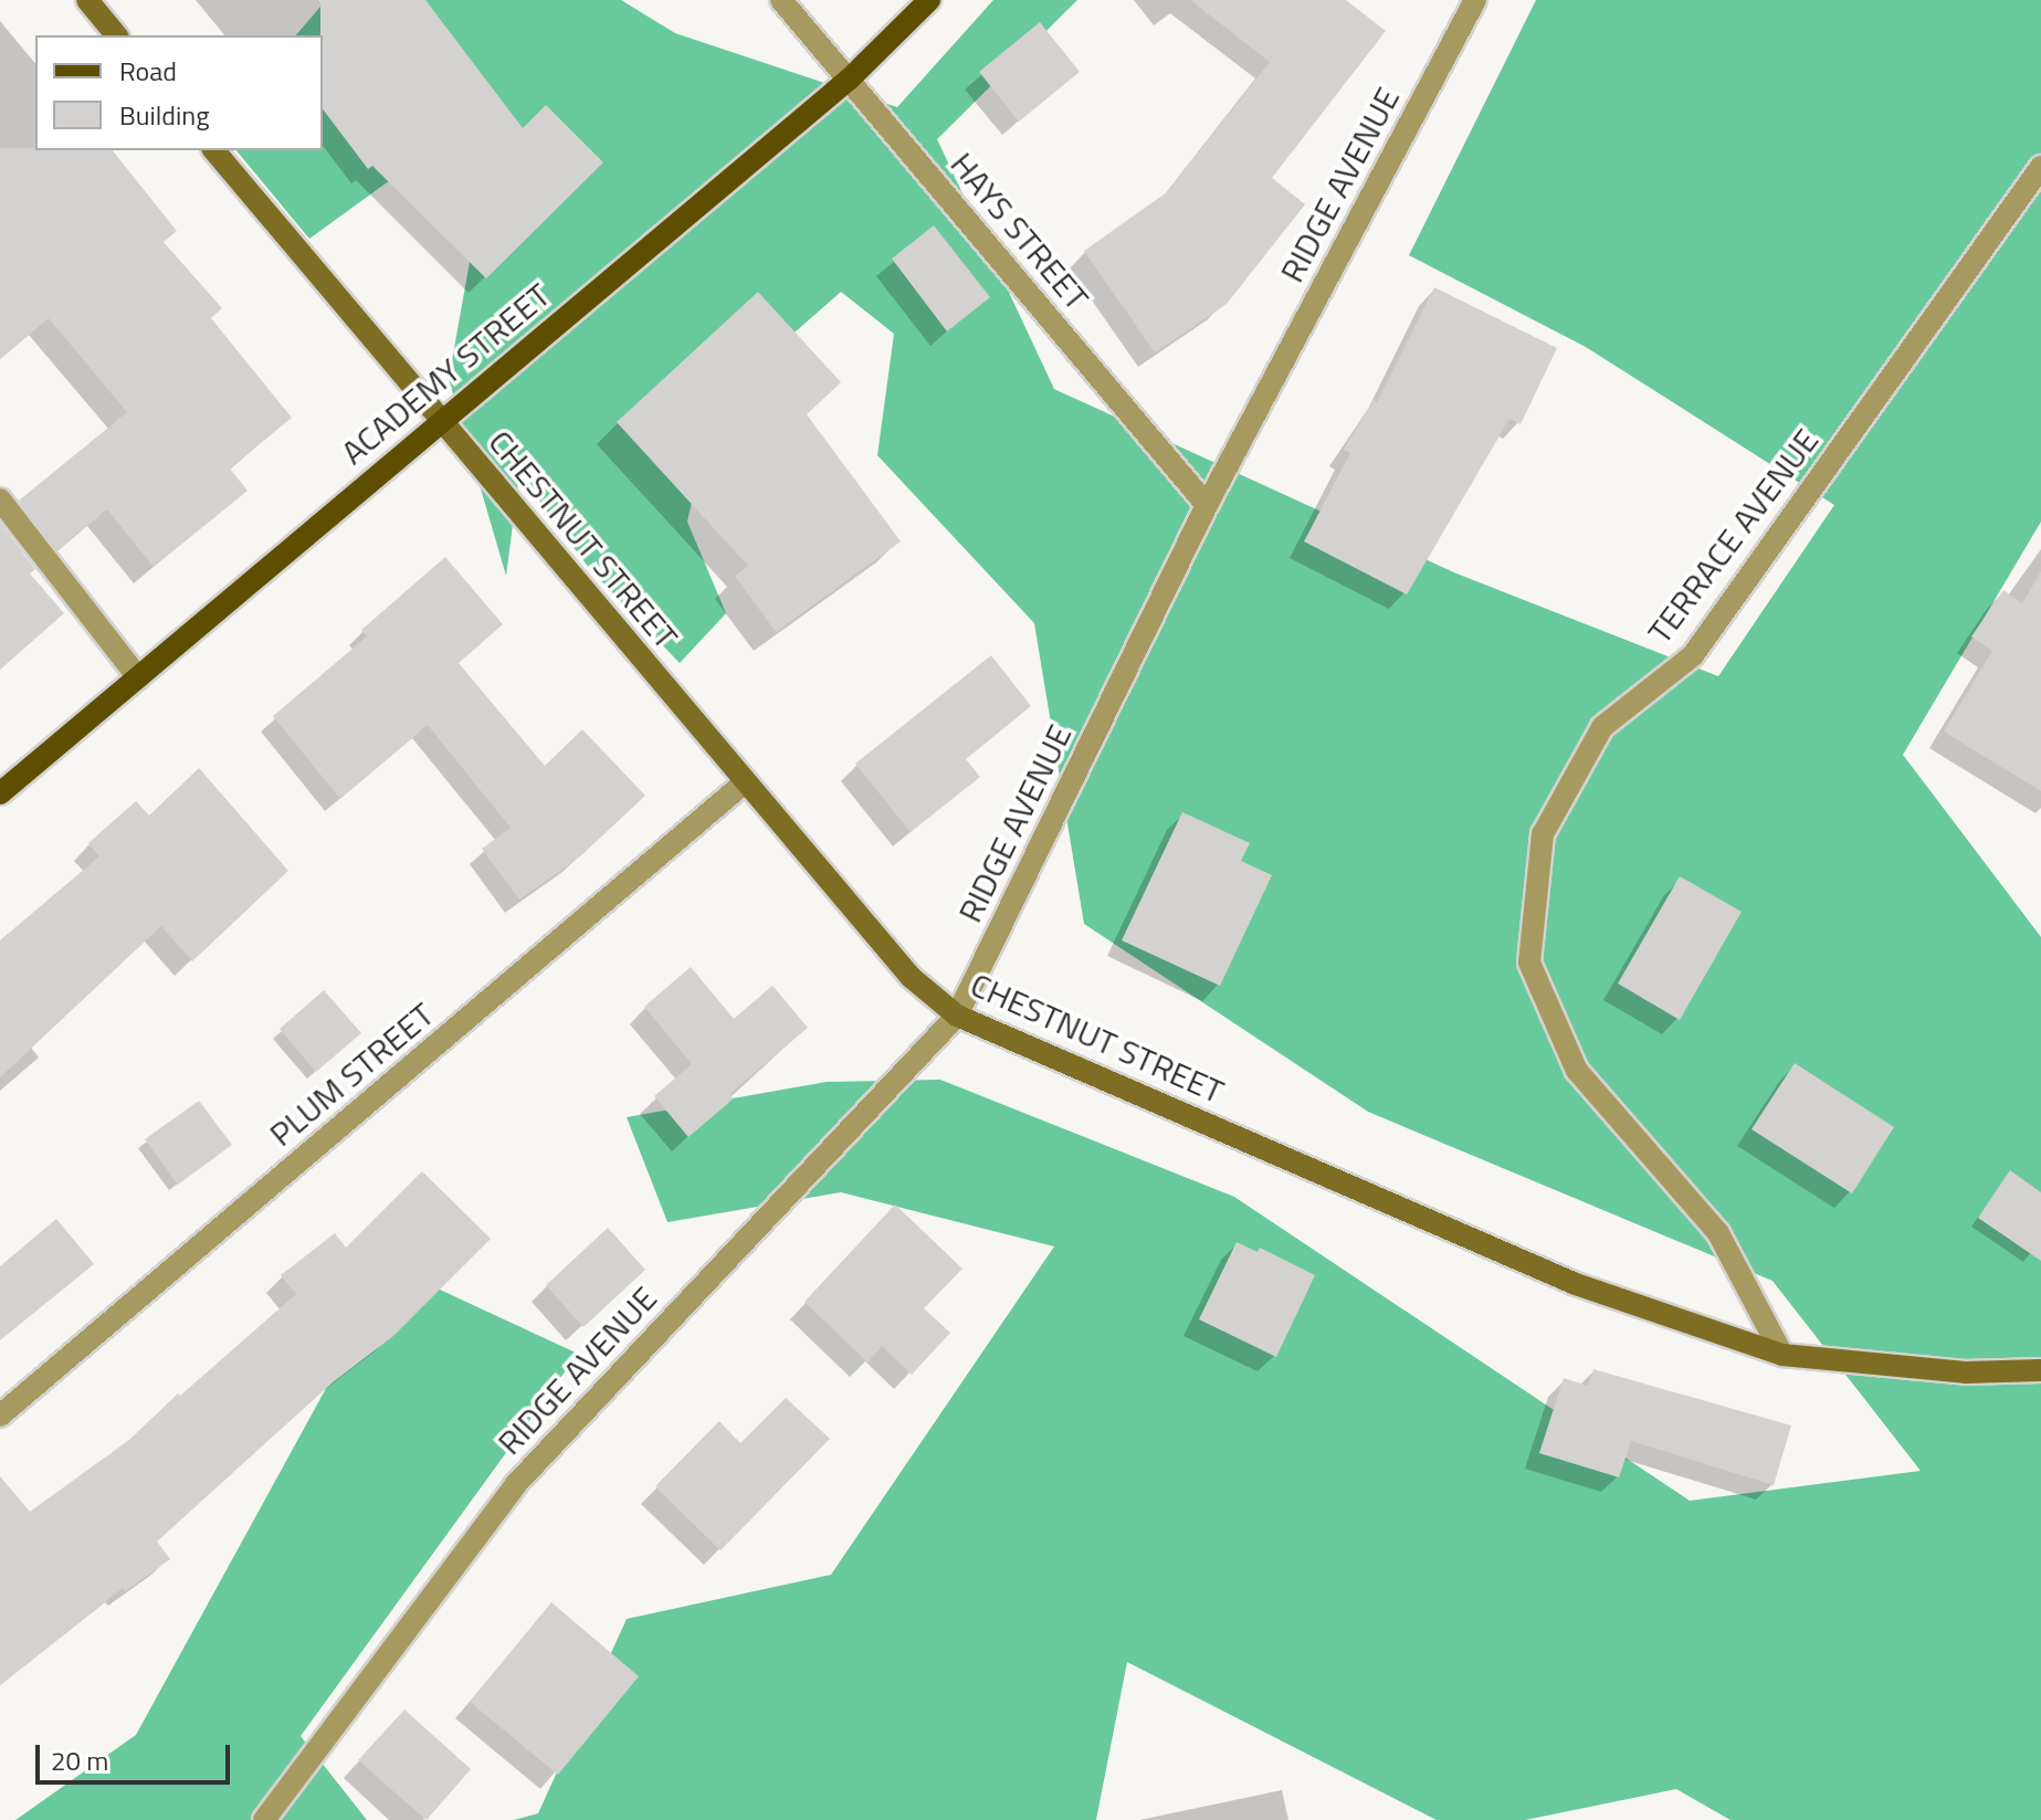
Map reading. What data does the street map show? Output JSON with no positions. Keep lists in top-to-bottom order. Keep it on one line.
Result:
{"streets":{"main road":["ACADEMY STREET"],"street":["RIDGE AVENUE","HAYS STREET","TERRACE AVENUE","CHESTNUT STREET","PLUM STREET"]},"crossings":[["RIDGE AVENUE","HAYS STREET"],["RIDGE AVENUE","CHESTNUT STREET"],["HAYS STREET","ACADEMY STREET"],["ACADEMY STREET","CHESTNUT STREET"],["TERRACE AVENUE","CHESTNUT STREET"],["CHESTNUT STREET","PLUM STREET"]],"legend":["Road","Building"],"scale_bar":"20 m"}
